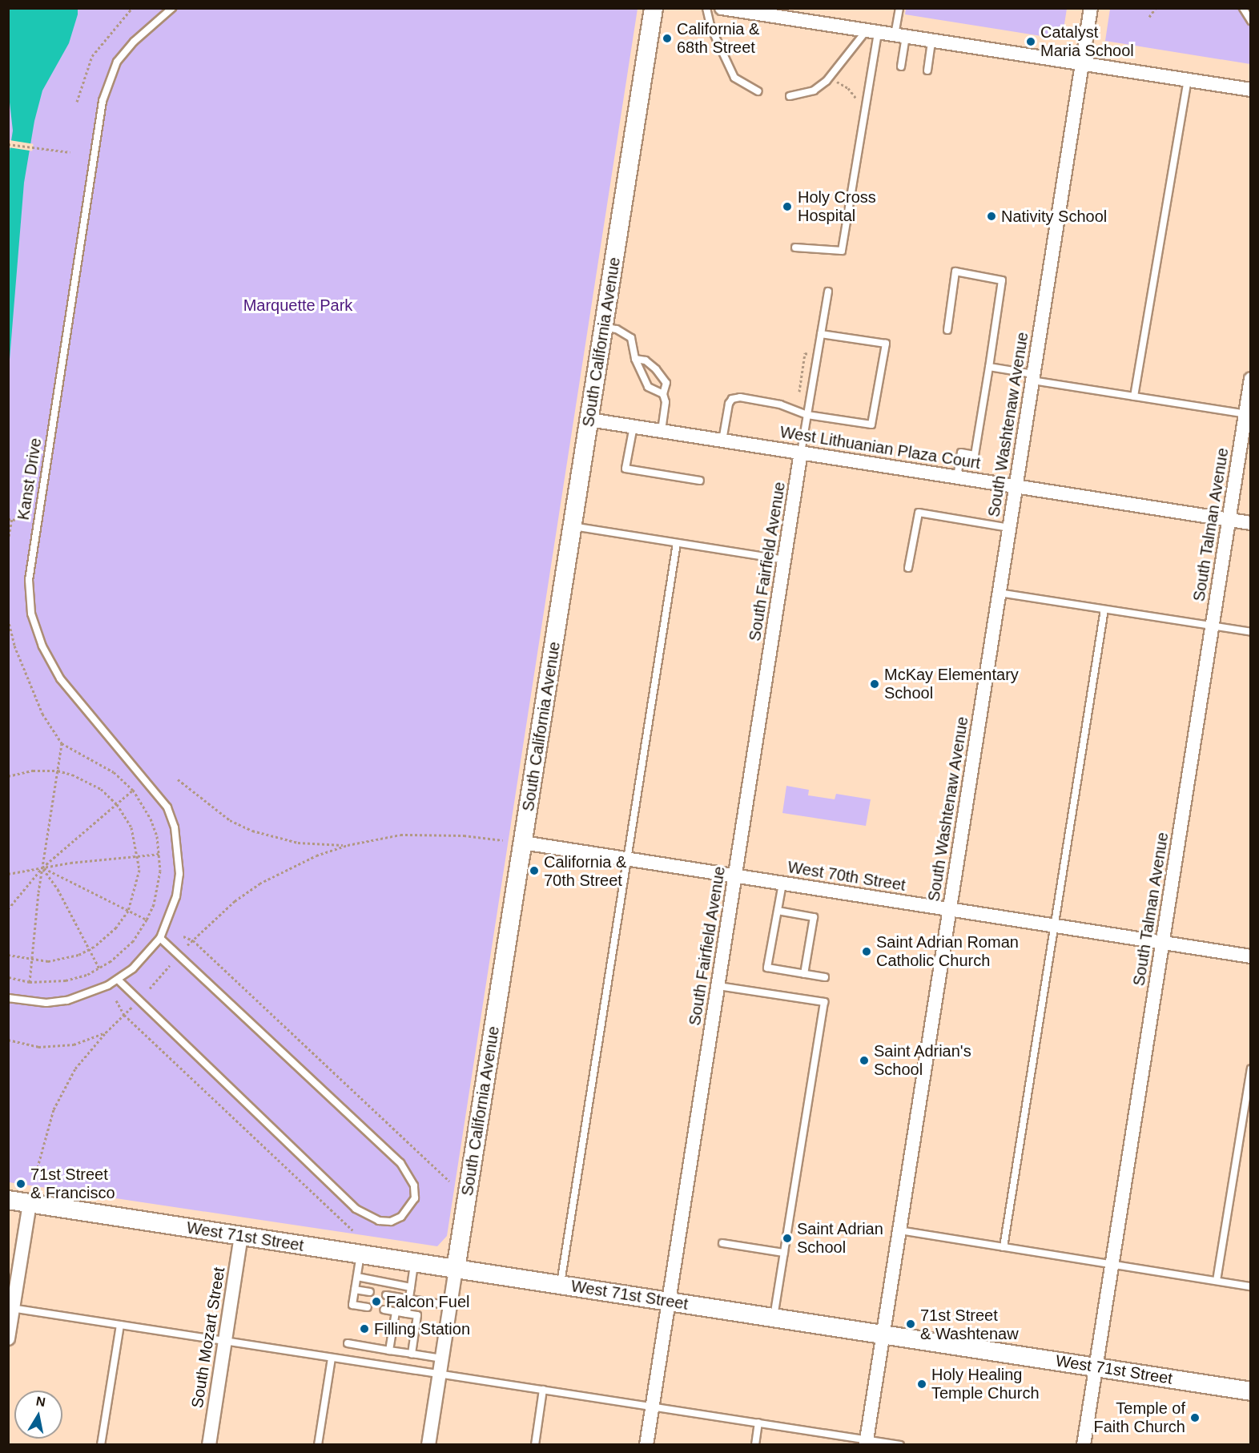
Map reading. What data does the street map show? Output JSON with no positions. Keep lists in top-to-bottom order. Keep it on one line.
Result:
{"streets":{"street":["South California Avenue","South Washtenaw Avenue","West Lithuanian Plaza Court","South Talman Avenue","South Fairfield Avenue","West 70th Street","West 71st Street","South Mozart Street"],"lane":["Kanst Drive"]},"crossings":[["South California Avenue","West Lithuanian Plaza Court"],["South California Avenue","West 70th Street"],["South California Avenue","West 71st Street"],["South Washtenaw Avenue","West Lithuanian Plaza Court"],["South Washtenaw Avenue","West 70th Street"],["South Washtenaw Avenue","West 71st Street"],["West Lithuanian Plaza Court","South Talman Avenue"],["West Lithuanian Plaza Court","South Fairfield Avenue"],["South Talman Avenue","West 70th Street"],["South Talman Avenue","West 71st Street"],["South Fairfield Avenue","West 70th Street"],["South Fairfield Avenue","West 71st Street"],["West 71st Street","South Mozart Street"]],"parks":["Marquette Park"],"places":["California & 68th Street","Catalyst Maria School","Holy Cross Hospital","Nativity School","McKay Elementary School","California & 70th Street","Saint Adrian Roman Catholic Church","Saint Adrian's School","71st Street & Francisco","Saint Adrian School","Falcon Fuel","71st Street & Washtenaw","Filling Station","Holy Healing Temple Church","Temple of Faith Church"],"north":"top"}
